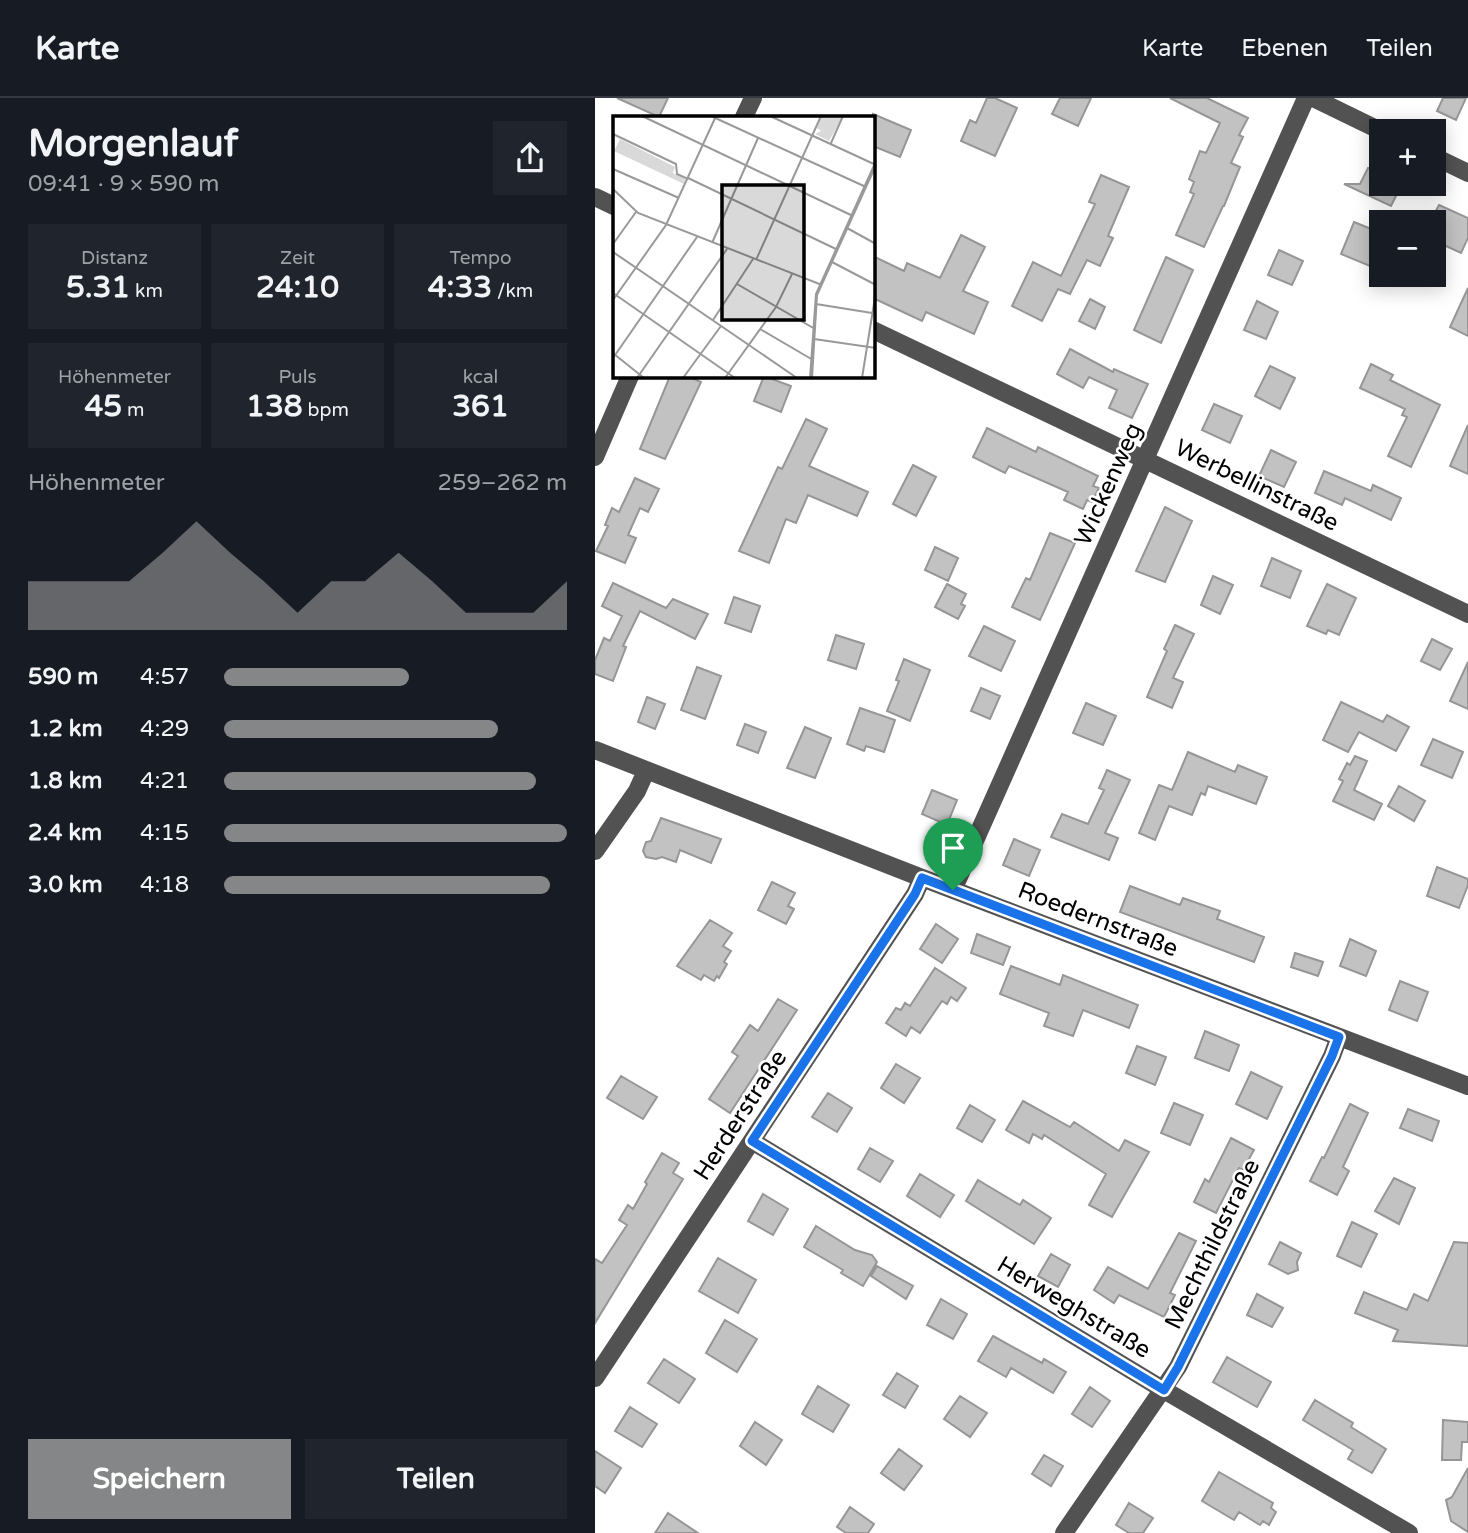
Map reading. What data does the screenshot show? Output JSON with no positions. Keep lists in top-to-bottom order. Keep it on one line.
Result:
{"streets":{"street":["Wickenweg","Werbellinstraße","Roedernstraße","Herderstraße","Mechthildstraße","Herweghstraße"]},"crossings":[["Wickenweg","Werbellinstraße"],["Wickenweg","Roedernstraße"],["Roedernstraße","Herderstraße"],["Roedernstraße","Mechthildstraße"],["Herderstraße","Herweghstraße"],["Mechthildstraße","Herweghstraße"]],"page":{"header":"Karte","nav":["Karte","Ebenen","Teilen"],"heading":["Morgenlauf","09:41 · 9 × 590 m"],"map_buttons":["+","−"],"stats":[["Distanz","5.31 km"],["Zeit","24:10"],["Tempo","4:33 /km"],["Höhenmeter","45 m"],["Puls","138 bpm"],["kcal","361"]],"chart":["Höhenmeter","259–262 m"],"list":[{"name":"590 m","note":"4:57"},{"name":"1.2 km","note":"4:29"},{"name":"1.8 km","note":"4:21"},{"name":"2.4 km","note":"4:15"},{"name":"3.0 km","note":"4:18"}],"buttons":["Speichern","Teilen"]}}
